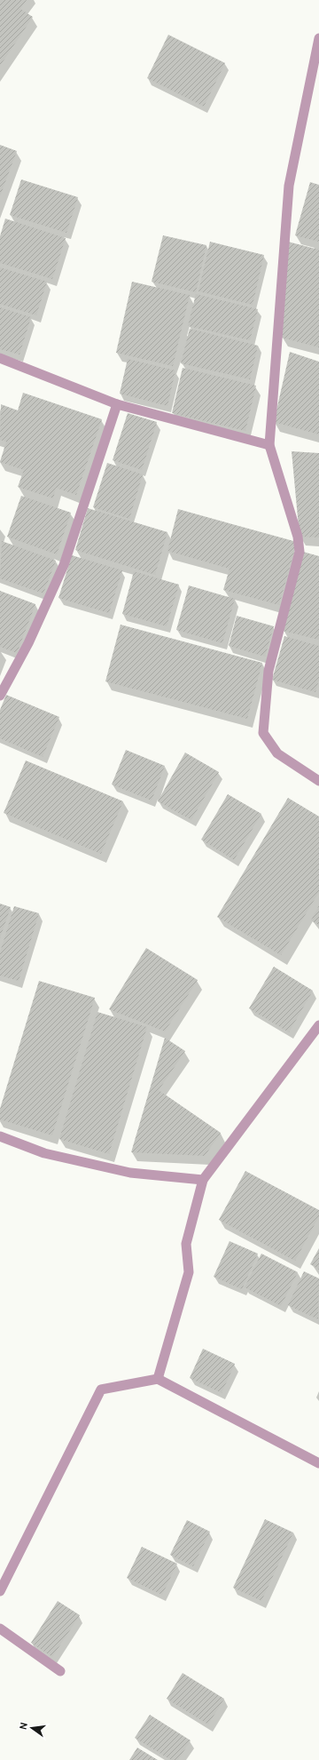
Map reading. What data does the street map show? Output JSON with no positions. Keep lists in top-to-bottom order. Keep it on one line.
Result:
{"north":"left"}
